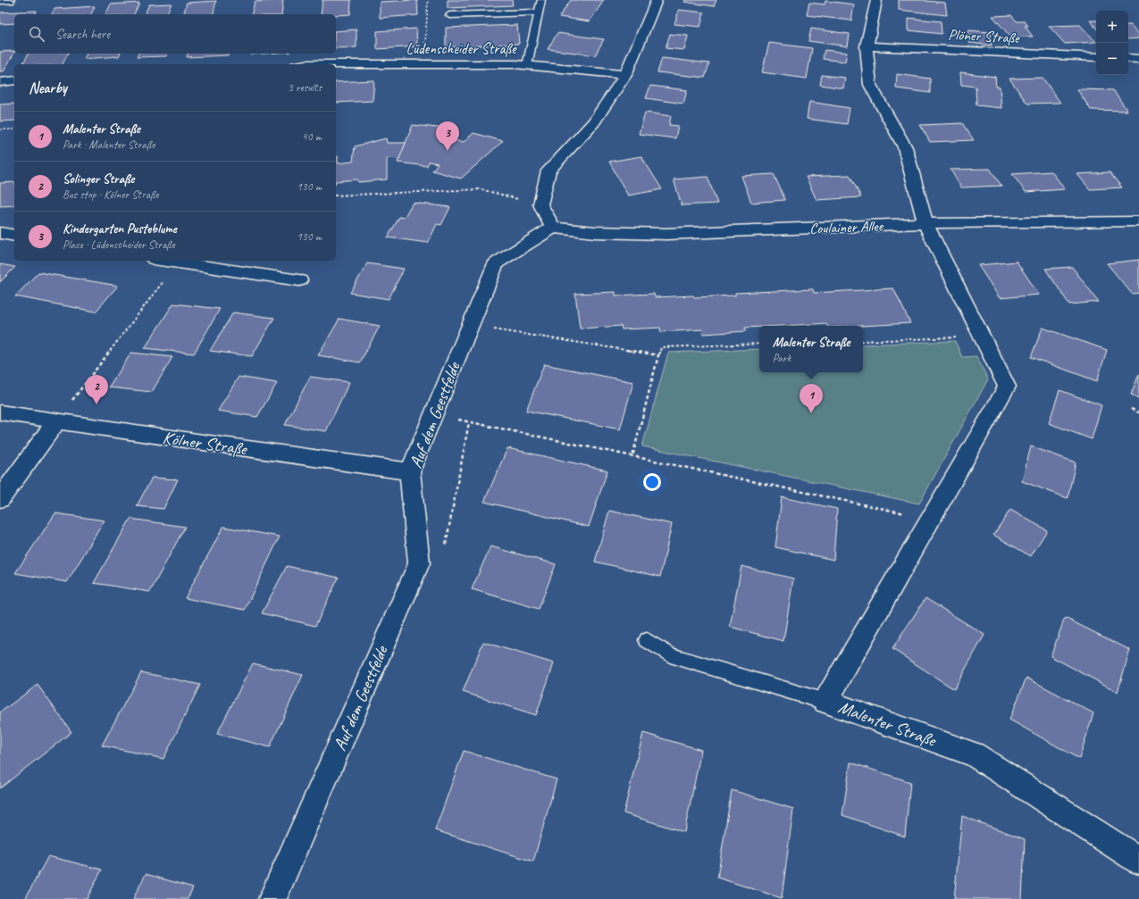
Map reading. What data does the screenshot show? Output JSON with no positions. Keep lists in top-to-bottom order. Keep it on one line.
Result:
{"streets":{"street":["Plöner Straße","Lüdenscheider Straße","Coulainer Allee","Auf dem Geestfelde","Kölner Straße","Malenter Straße"]},"crossings":[["Plöner Straße","Malenter Straße"],["Coulainer Allee","Auf dem Geestfelde"],["Coulainer Allee","Malenter Straße"],["Auf dem Geestfelde","Kölner Straße"]],"page":{"map_buttons":["+","−"],"search":"Search here","heading":["Nearby","3 results"],"list":[{"mark":"1","name":"Malenter Straße","note":"Park · Malenter Straße","value":"40 m"},{"mark":"2","name":"Solinger Straße","note":"Bus stop · Kölner Straße","value":"130 m"},{"mark":"3","name":"Kindergarten Pusteblume","note":"Place · Lüdenscheider Straße","value":"130 m"}],"pins":["3","2","1"],"popup":["Malenter Straße","Park"]}}
